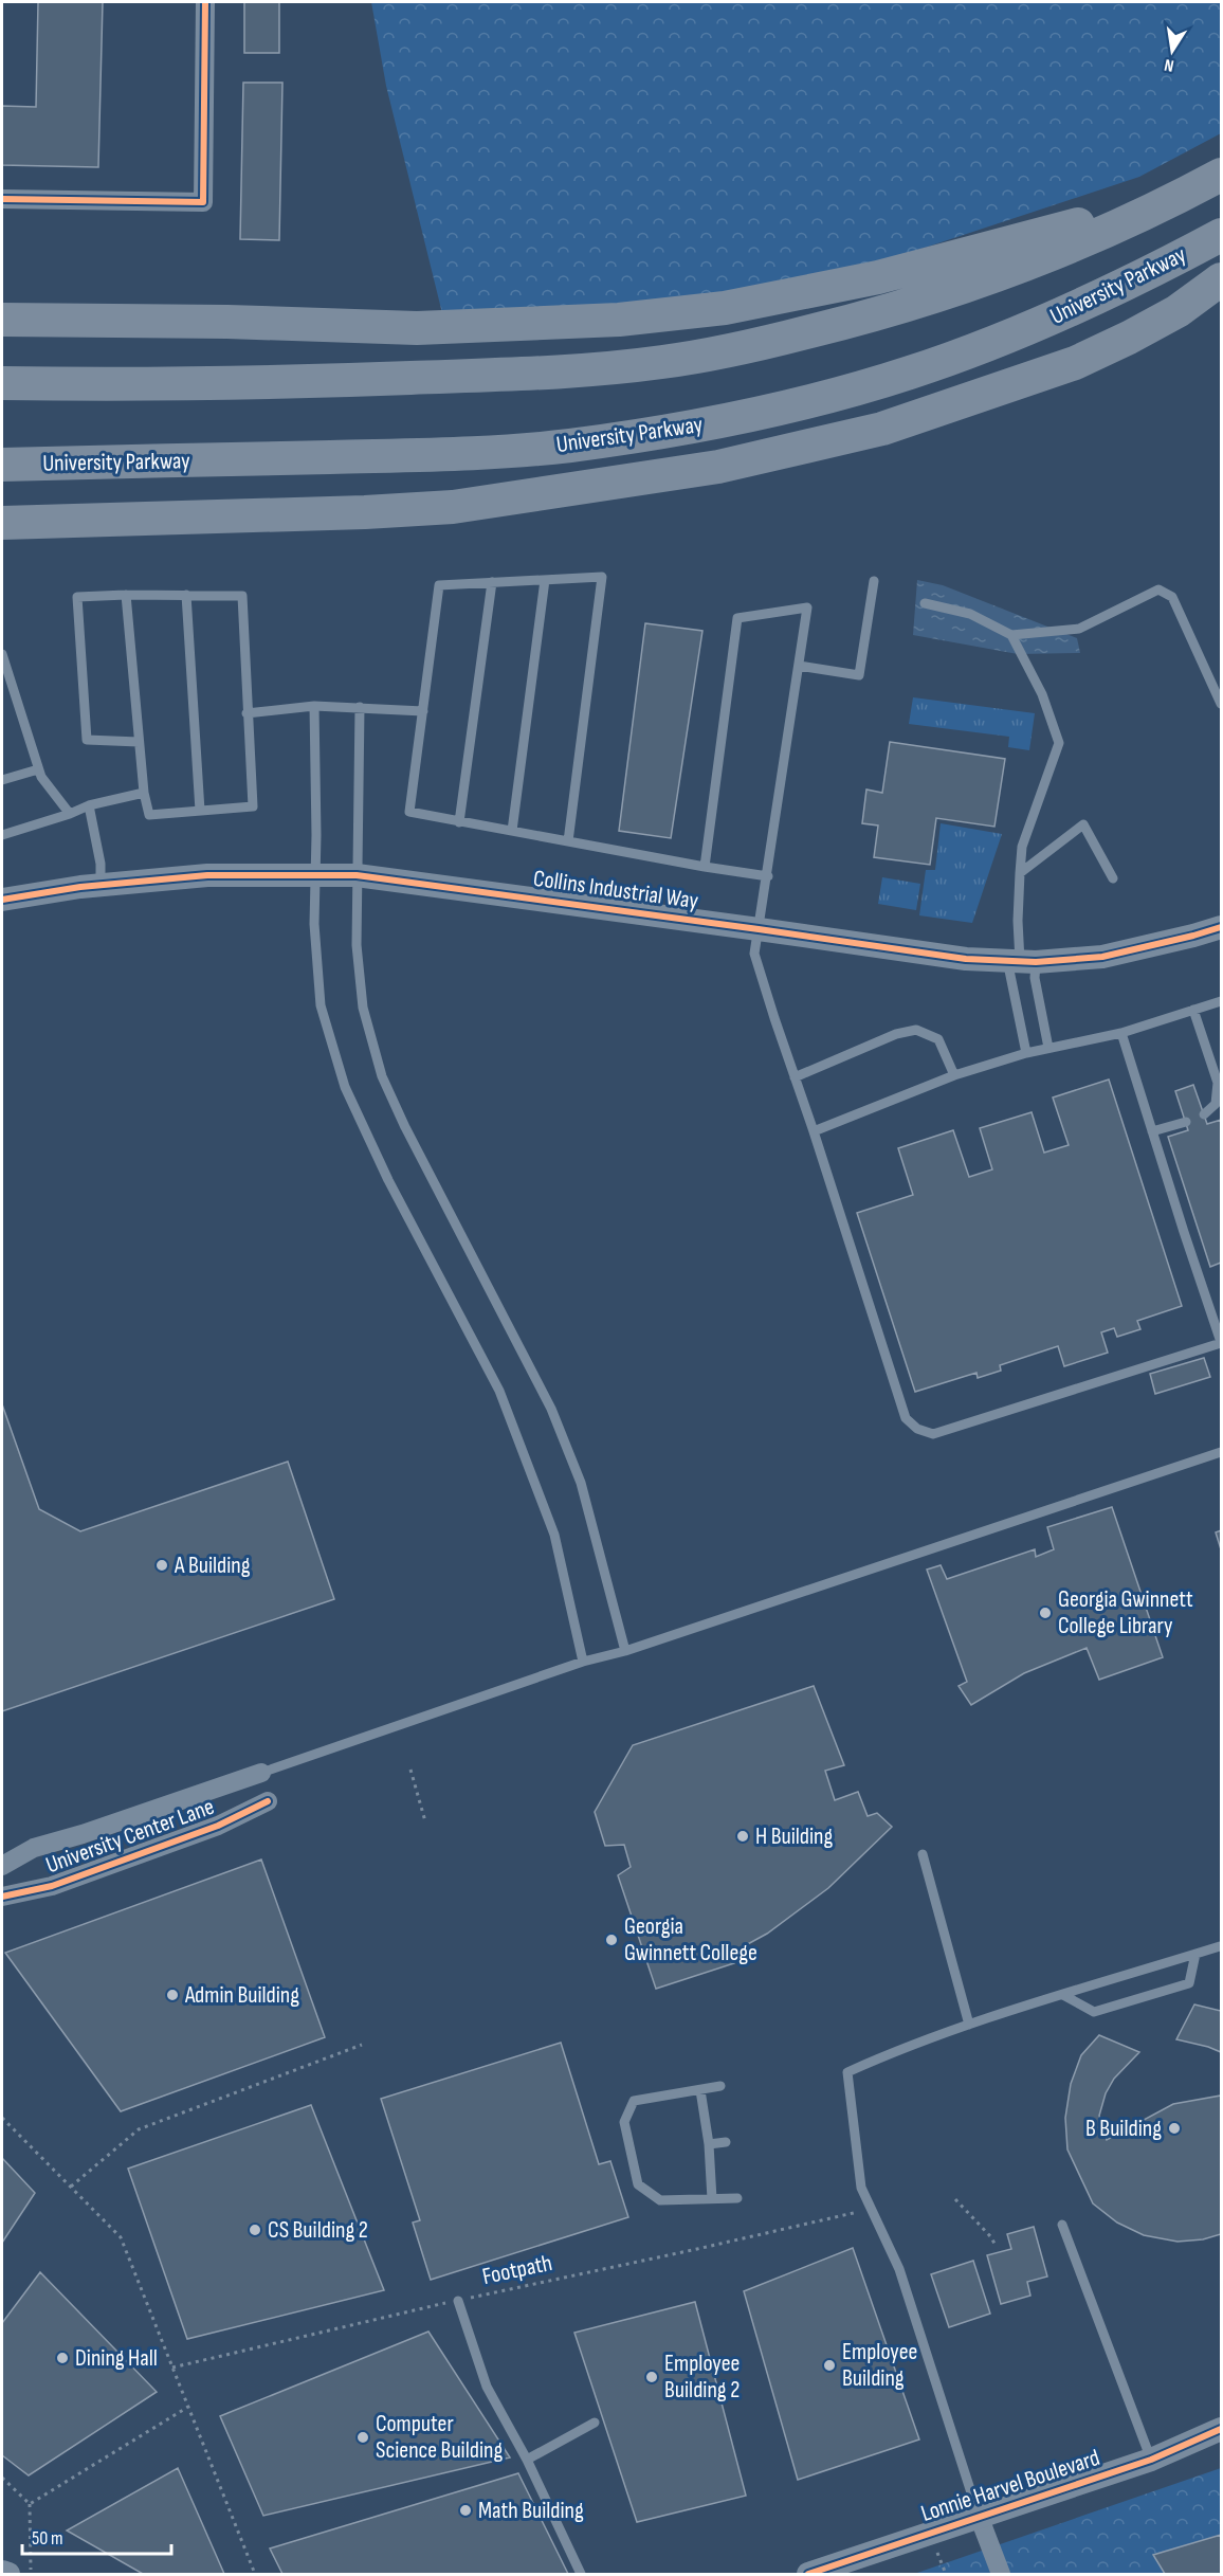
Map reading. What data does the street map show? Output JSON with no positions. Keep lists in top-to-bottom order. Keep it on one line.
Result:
{"streets":{"highway":["University Parkway"],"street":["Collins Industrial Way","University Center Lane","Lonnie Harvel Boulevard"],"path":["Footpath"]},"places":["A Building","Georgia Gwinnett College Library","H Building","Georgia Gwinnett College","Admin Building","B Building","CS Building 2","Dining Hall","Employee Building","Employee Building 2","Computer Science Building","Math Building"],"scale_bar":"50 m","north":"bottom"}
